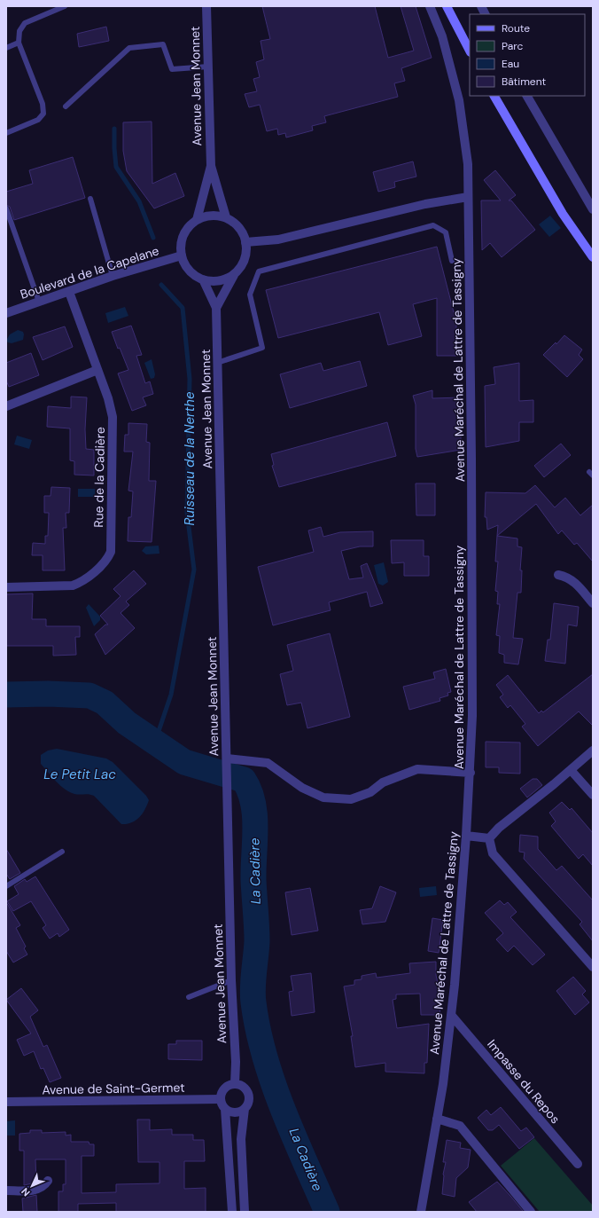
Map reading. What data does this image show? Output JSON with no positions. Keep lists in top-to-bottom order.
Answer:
{
  "streets": {
    "street": [
      "Avenue Jean Monnet",
      "Boulevard de la Capelane",
      "Avenue Maréchal de Lattre de Tassigny",
      "Rue de la Cadière",
      "Impasse du Repos",
      "Avenue de Saint-Germet"
    ]
  },
  "crossings": [
    ["Avenue Jean Monnet", "Boulevard de la Capelane"],
    ["Avenue Jean Monnet", "Avenue de Saint-Germet"],
    ["Boulevard de la Capelane", "Rue de la Cadière"],
    ["Avenue Maréchal de Lattre de Tassigny", "Impasse du Repos"]
  ],
  "water": ["Ruisseau de la Nerthe", "Le Petit Lac", "La Cadière"],
  "legend": [
    "Route",
    "Parc",
    "Eau",
    "Bâtiment"
  ],
  "north": "bottom left"
}
